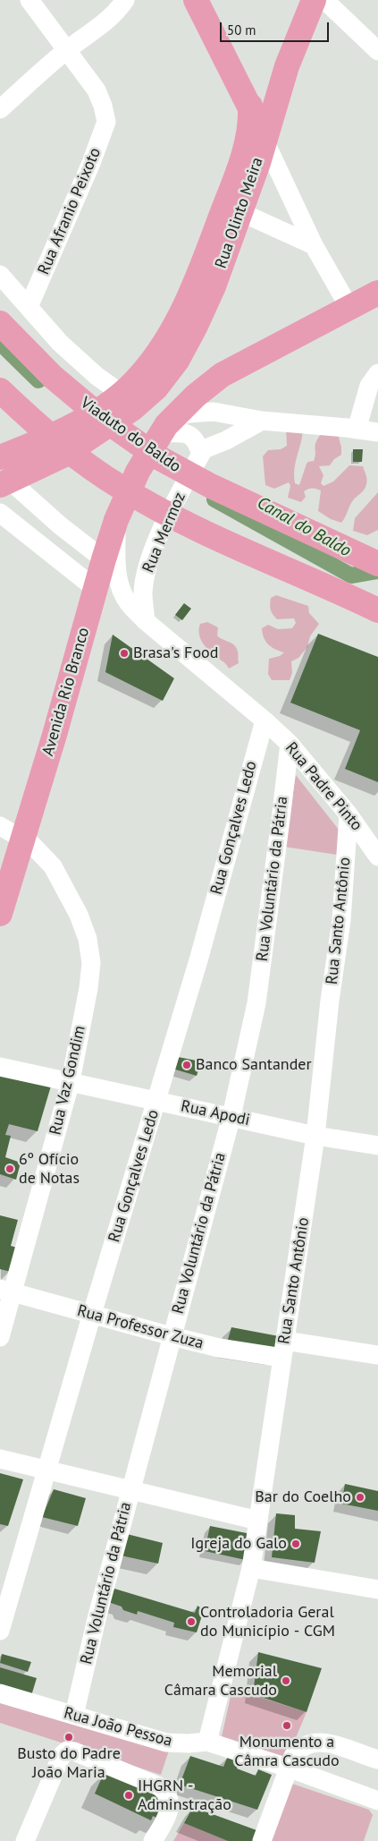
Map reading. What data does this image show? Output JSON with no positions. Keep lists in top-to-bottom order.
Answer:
{
  "streets": {
    "main road": ["Rua Olinto Meira", "Viaduto do Baldo", "Avenida Rio Branco"],
    "street": [
      "Rua Afranio Peixoto",
      "Rua Mermoz",
      "Rua Padre Pinto",
      "Rua Gonçalves Ledo",
      "Rua Voluntário da Pátria",
      "Rua Santo Antônio",
      "Rua Vaz Gondim",
      "Rua Apodi",
      "Rua Professor Zuza",
      "Rua João Pessoa"
    ]
  },
  "crossings": [
    ["Rua Mermoz", "Avenida Rio Branco"],
    ["Rua Mermoz", "Rua Padre Pinto"],
    ["Rua Mermoz", "Rua Gonçalves Ledo"],
    ["Avenida Rio Branco", "Rua Vaz Gondim"],
    ["Rua Padre Pinto", "Rua Gonçalves Ledo"],
    ["Rua Padre Pinto", "Rua Voluntário da Pátria"],
    ["Rua Padre Pinto", "Rua Santo Antônio"],
    ["Rua Gonçalves Ledo", "Rua Apodi"],
    ["Rua Gonçalves Ledo", "Rua Professor Zuza"],
    ["Rua Voluntário da Pátria", "Rua Apodi"],
    ["Rua Voluntário da Pátria", "Rua Professor Zuza"],
    ["Rua Voluntário da Pátria", "Rua João Pessoa"],
    ["Rua Santo Antônio", "Rua Apodi"],
    ["Rua Santo Antônio", "Rua Professor Zuza"],
    ["Rua Santo Antônio", "Rua João Pessoa"],
    ["Rua Vaz Gondim", "Rua Apodi"],
    ["Rua Vaz Gondim", "Rua Professor Zuza"]
  ],
  "water": ["Canal do Baldo"],
  "places": [
    "Brasa's Food",
    "Banco Santander",
    "6º Ofício de Notas",
    "Bar do Coelho",
    "Igreja do Galo",
    "Controladoria Geral do Município - CGM",
    "Memorial Câmara Cascudo",
    "Monumento a Câmra Cascudo",
    "Busto do Padre João Maria",
    "IHGRN - Adminstração"
  ],
  "scale_bar": "50 m"
}
